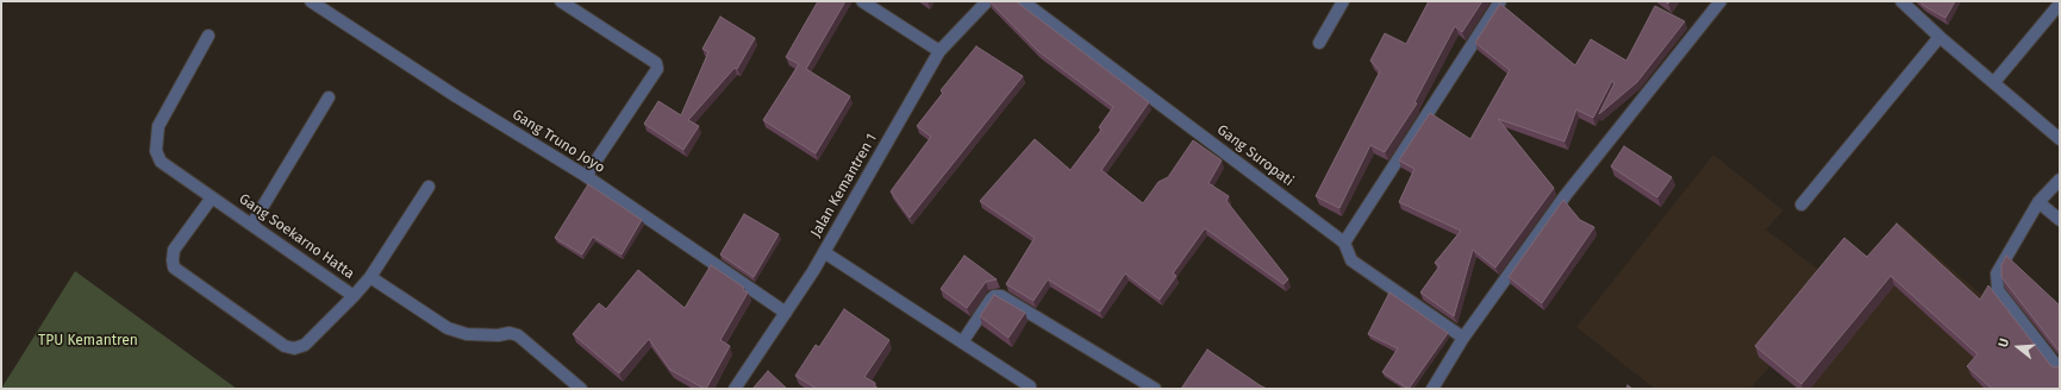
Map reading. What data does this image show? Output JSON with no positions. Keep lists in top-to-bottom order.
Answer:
{
  "streets": {
    "street": [
      "Gang Truno Joyo",
      "Gang Suropati",
      "Jalan Kemantren 1",
      "Gang Soekarno Hatta"
    ]
  },
  "crossings": [
    ["Gang Truno Joyo", "Jalan Kemantren 1"]
  ],
  "parks": ["TPU Kemantren"],
  "north": "left"
}
